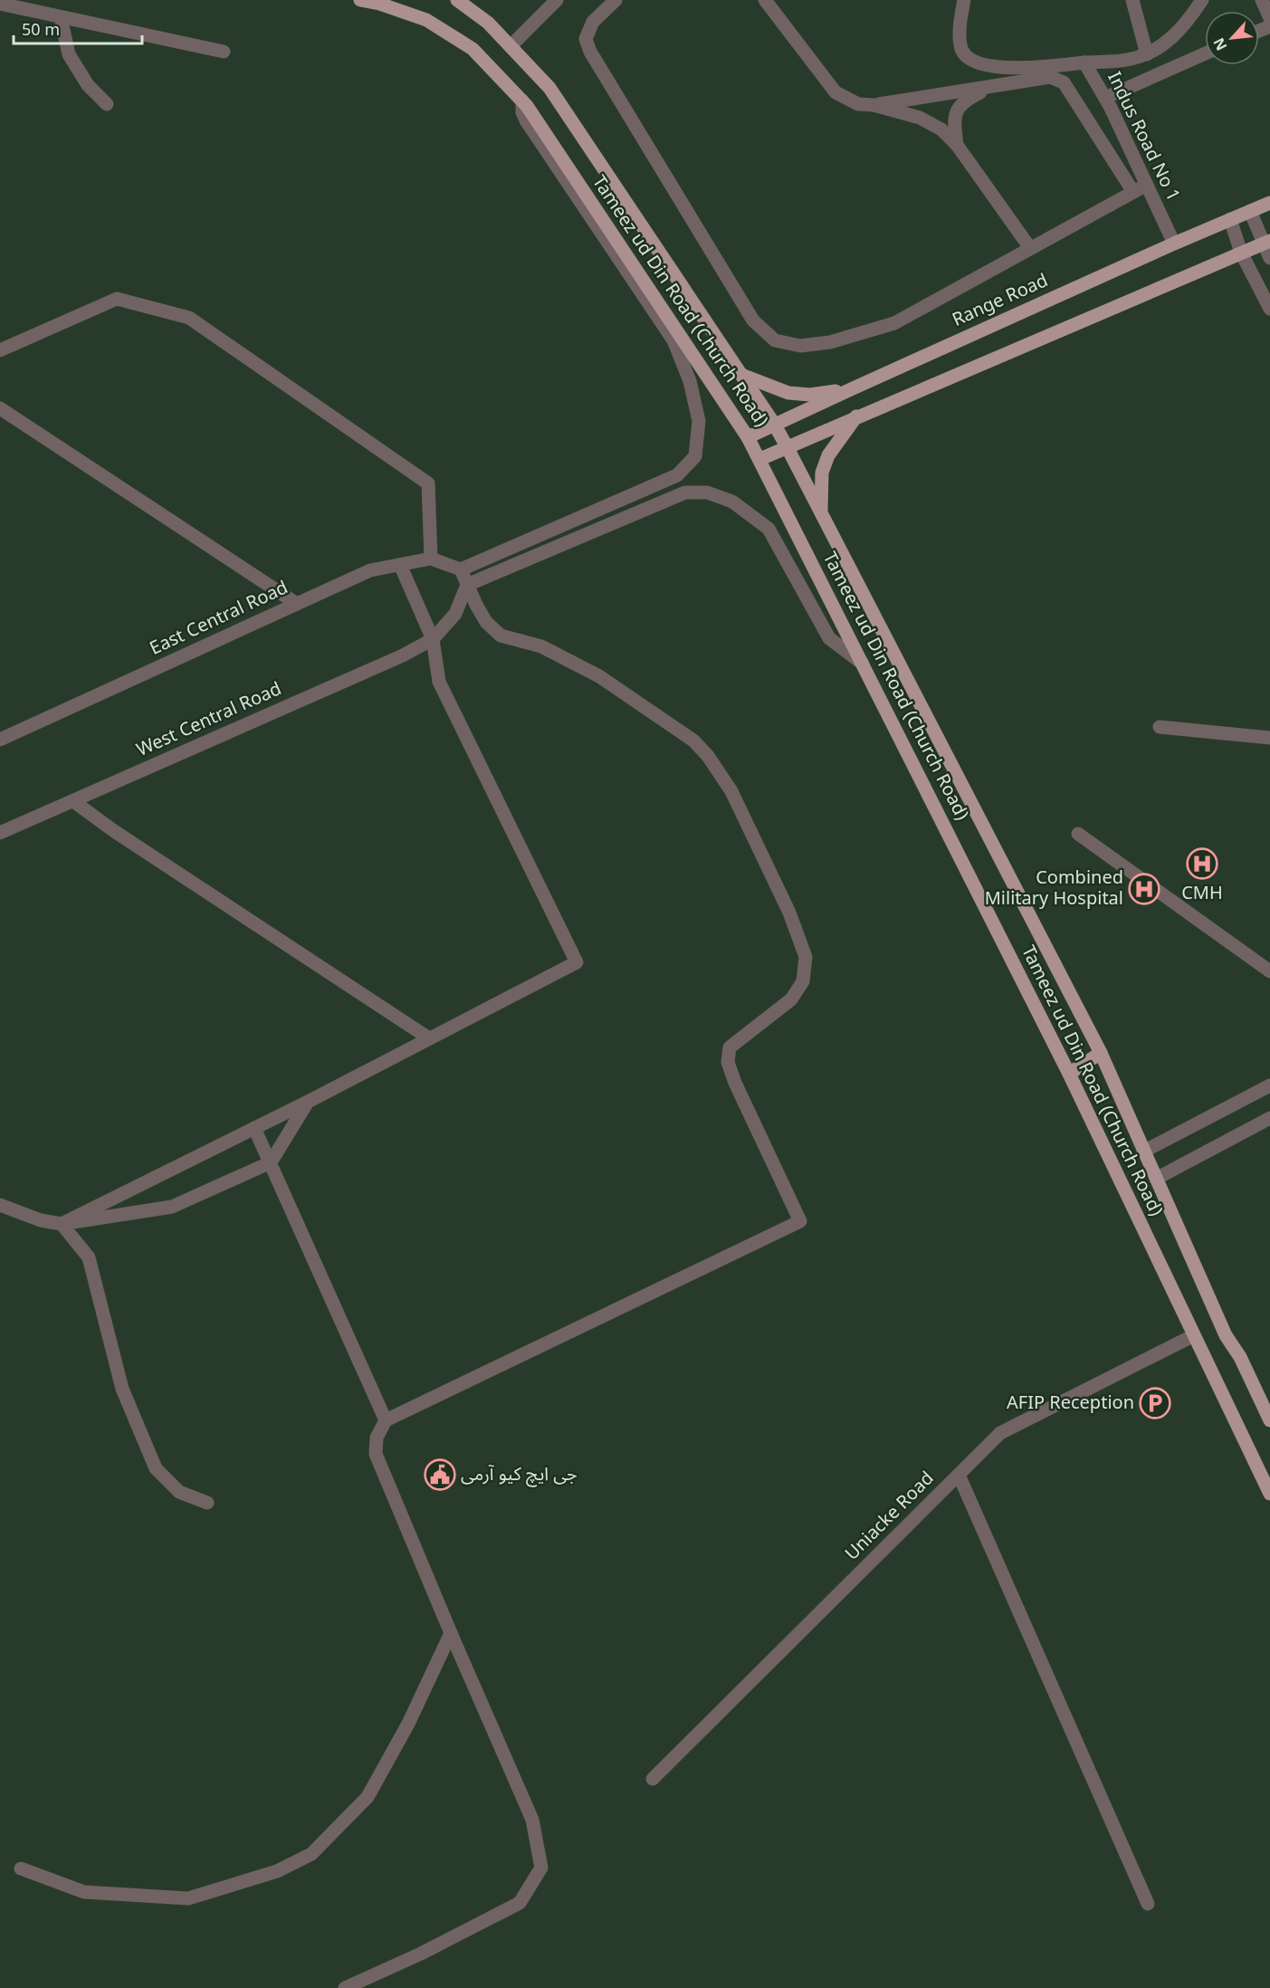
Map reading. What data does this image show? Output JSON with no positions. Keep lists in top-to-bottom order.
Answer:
{
  "streets": {
    "main road": ["Range Road", "Tameez ud Din Road (Church Road)"],
    "street": [
      "Indus Road No 1",
      "East Central Road",
      "West Central Road",
      "Uniacke Road"
    ]
  },
  "crossings": [
    ["Indus Road No 1", "Range Road"],
    ["Range Road", "Tameez ud Din Road (Church Road)"],
    ["Tameez ud Din Road (Church Road)", "Uniacke Road"]
  ],
  "places": {
    "hospital": ["CMH", "Combined Military Hospital"],
    "parking": ["AFIP Reception"],
    "public building": ["جی ایچ کیو آرمی"]
  },
  "scale_bar": "50 m",
  "north": "bottom left"
}
